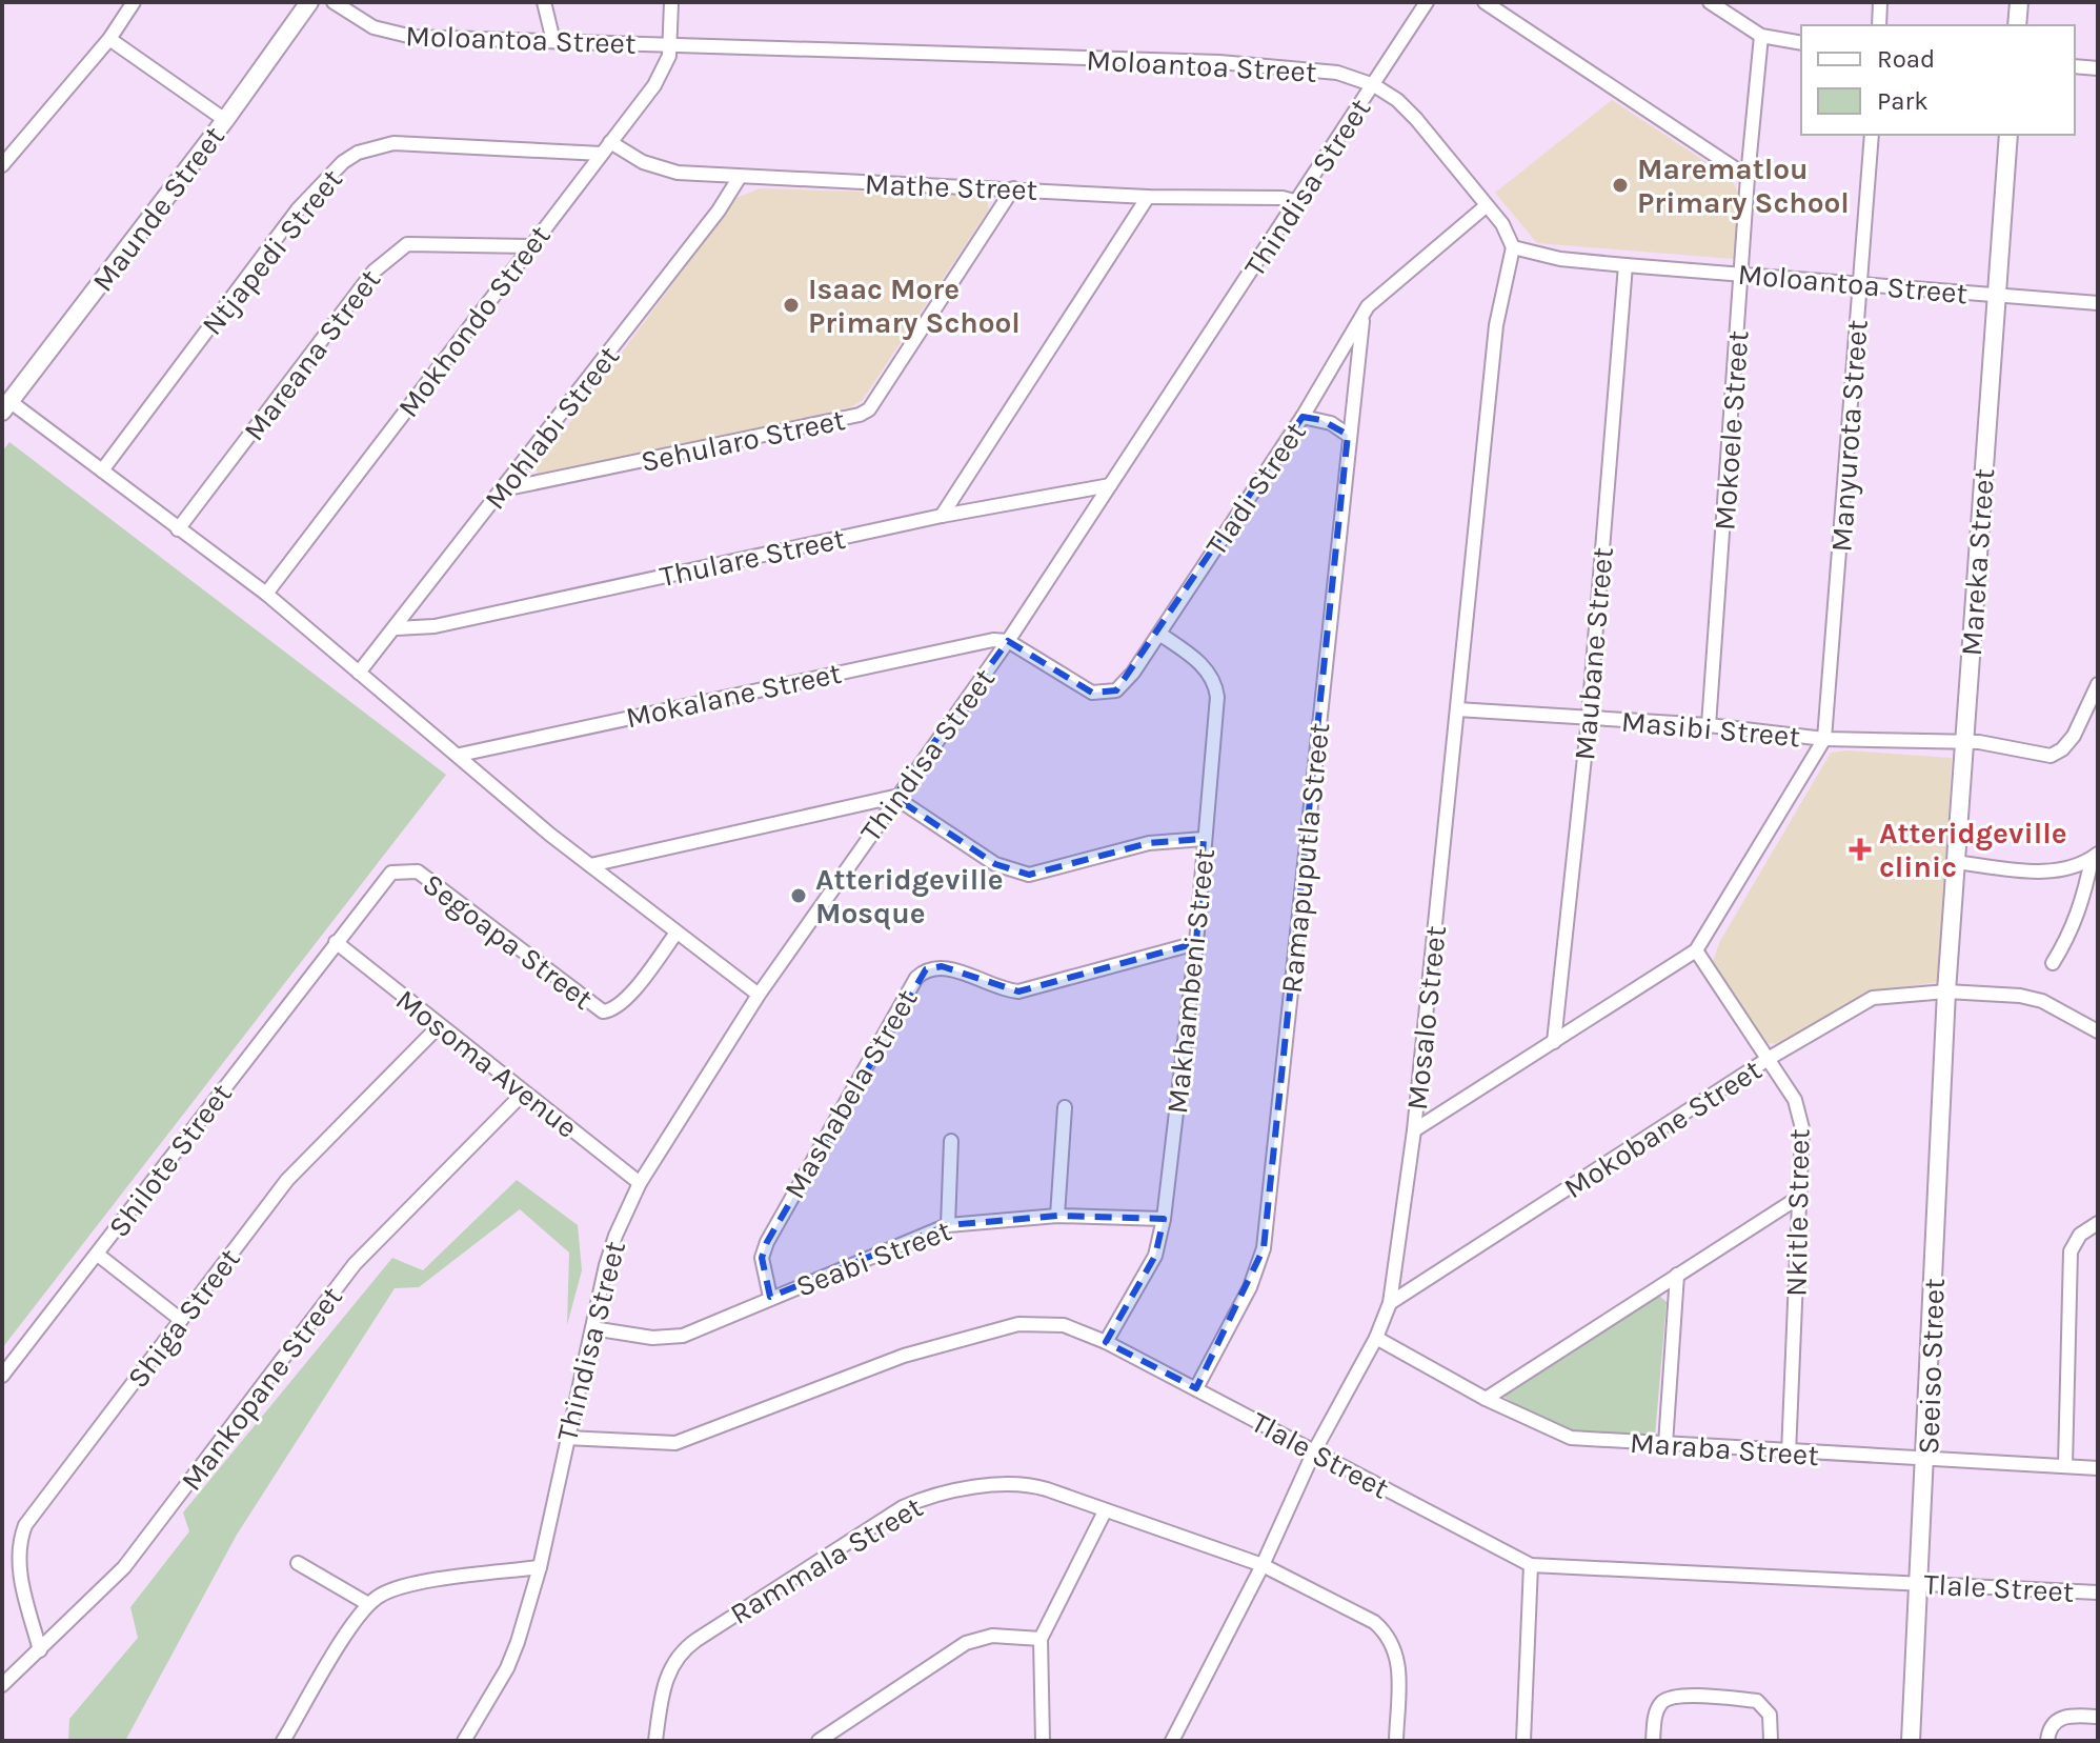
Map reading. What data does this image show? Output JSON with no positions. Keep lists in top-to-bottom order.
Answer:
{
  "streets": {
    "street": [
      "Moloantoa Street",
      "Mathe Street",
      "Thindisa Street",
      "Maunde Street",
      "Ntjapedi Street",
      "Mokhondo Street",
      "Mareana Street",
      "Mohlabi Street",
      "Mokoele Street",
      "Manyurota Street",
      "Sehularo Street",
      "Tladi Street",
      "Thulare Street",
      "Mareka Street",
      "Maubane Street",
      "Mokalane Street",
      "Masibi Street",
      "Ramapuputla Street",
      "Segoapa Street",
      "Makhambeni Street",
      "Mosalo Street",
      "Mosoma Avenue",
      "Mashabela Street",
      "Mokobane Street",
      "Shilote Street",
      "Nkitle Street",
      "Seabi Street",
      "Shiga Street",
      "Seeiso Street",
      "Mankopane Street",
      "Maraba Street",
      "Tlale Street",
      "Rammala Street"
    ]
  },
  "crossings": [
    ["Moloantoa Street", "Thindisa Street"],
    ["Moloantoa Street", "Mokhondo Street"],
    ["Moloantoa Street", "Mokoele Street"],
    ["Moloantoa Street", "Manyurota Street"],
    ["Moloantoa Street", "Tladi Street"],
    ["Moloantoa Street", "Mareka Street"],
    ["Moloantoa Street", "Maubane Street"],
    ["Moloantoa Street", "Mosalo Street"],
    ["Mathe Street", "Thindisa Street"],
    ["Mathe Street", "Ntjapedi Street"],
    ["Mathe Street", "Mokhondo Street"],
    ["Mathe Street", "Mohlabi Street"],
    ["Mathe Street", "Sehularo Street"],
    ["Thindisa Street", "Tladi Street"],
    ["Thindisa Street", "Thulare Street"],
    ["Thindisa Street", "Mokalane Street"],
    ["Thindisa Street", "Mosoma Avenue"],
    ["Thindisa Street", "Seabi Street"],
    ["Thindisa Street", "Tlale Street"],
    ["Ntjapedi Street", "Mokhondo Street"],
    ["Mokhondo Street", "Mareana Street"],
    ["Mohlabi Street", "Sehularo Street"],
    ["Mohlabi Street", "Thulare Street"],
    ["Mokoele Street", "Masibi Street"],
    ["Manyurota Street", "Masibi Street"],
    ["Tladi Street", "Mokalane Street"],
    ["Tladi Street", "Ramapuputla Street"],
    ["Tladi Street", "Makhambeni Street"],
    ["Mareka Street", "Masibi Street"],
    ["Mareka Street", "Mokobane Street"],
    ["Mareka Street", "Seeiso Street"],
    ["Maubane Street", "Masibi Street"],
    ["Masibi Street", "Mosalo Street"],
    ["Ramapuputla Street", "Tlale Street"],
    ["Segoapa Street", "Mosoma Avenue"],
    ["Segoapa Street", "Shilote Street"],
    ["Makhambeni Street", "Mashabela Street"],
    ["Makhambeni Street", "Seabi Street"],
    ["Makhambeni Street", "Tlale Street"],
    ["Mosalo Street", "Mokobane Street"],
    ["Mosalo Street", "Maraba Street"],
    ["Mosalo Street", "Tlale Street"],
    ["Mosalo Street", "Rammala Street"],
    ["Mosoma Avenue", "Shilote Street"],
    ["Mosoma Avenue", "Shiga Street"],
    ["Mosoma Avenue", "Mankopane Street"],
    ["Mashabela Street", "Seabi Street"],
    ["Mokobane Street", "Nkitle Street"],
    ["Mokobane Street", "Seeiso Street"],
    ["Nkitle Street", "Maraba Street"],
    ["Shiga Street", "Mankopane Street"],
    ["Seeiso Street", "Maraba Street"],
    ["Seeiso Street", "Tlale Street"]
  ],
  "places": {
    "other": ["Marematlou Primary School", "Isaac More Primary School", "Atteridgeville Mosque"],
    "health": ["Atteridgeville clinic"]
  },
  "legend": ["Road", "Park"]
}
